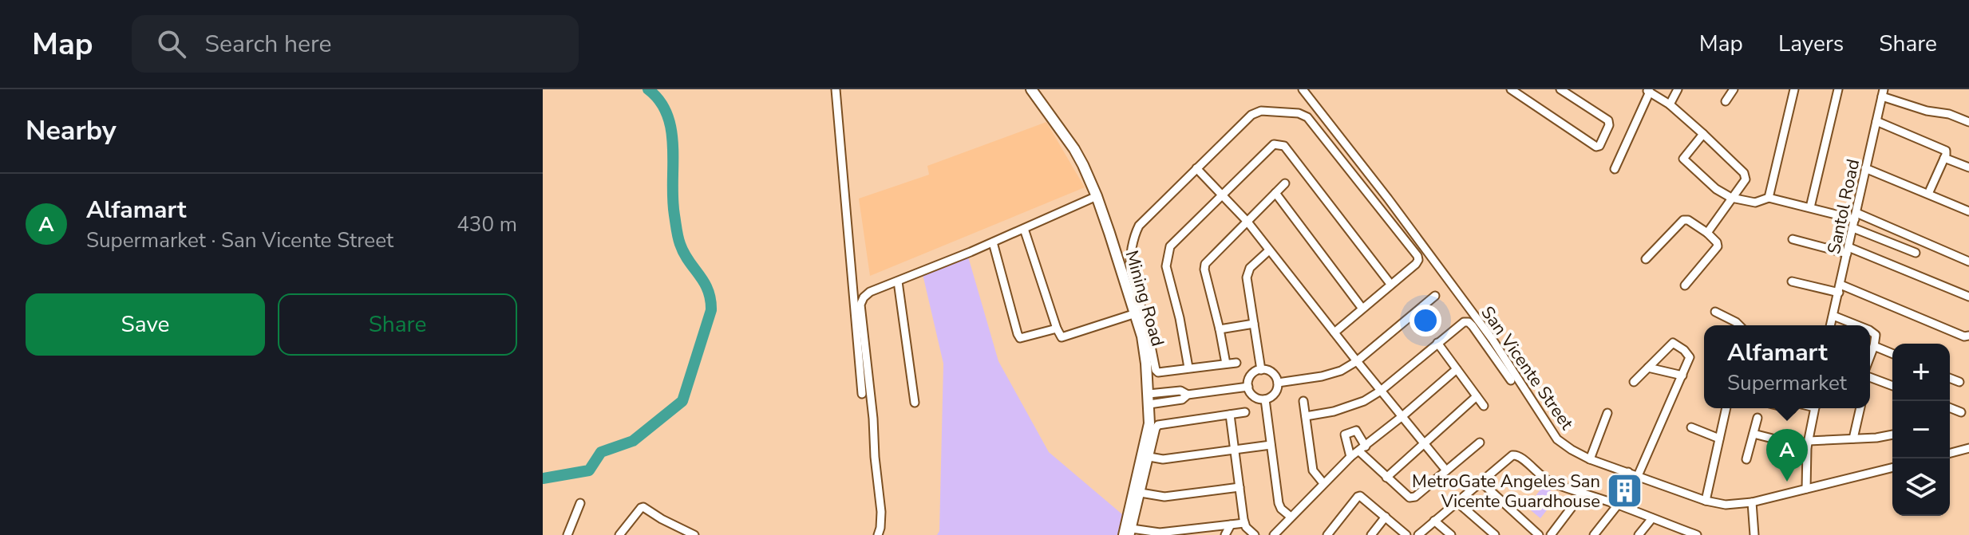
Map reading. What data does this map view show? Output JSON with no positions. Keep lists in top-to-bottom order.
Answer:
{
  "streets": {
    "street": ["Santol Road", "Mining Road", "San Vicente Street"]
  },
  "places": {
    "building": ["MetroGate Angeles San Vicente Guardhouse"]
  },
  "page": {
    "header": "Map",
    "search": "Search here",
    "nav": ["Map", "Layers", "Share"],
    "heading": "Nearby",
    "list": [
      {
        "mark": "A",
        "name": "Alfamart",
        "note": "Supermarket · San Vicente Street",
        "value": "430 m"
      }
    ],
    "buttons": ["Save", "Share"],
    "popup": ["Alfamart", "Supermarket"],
    "map_buttons": ["+", "−"],
    "pins": "A"
  }
}
